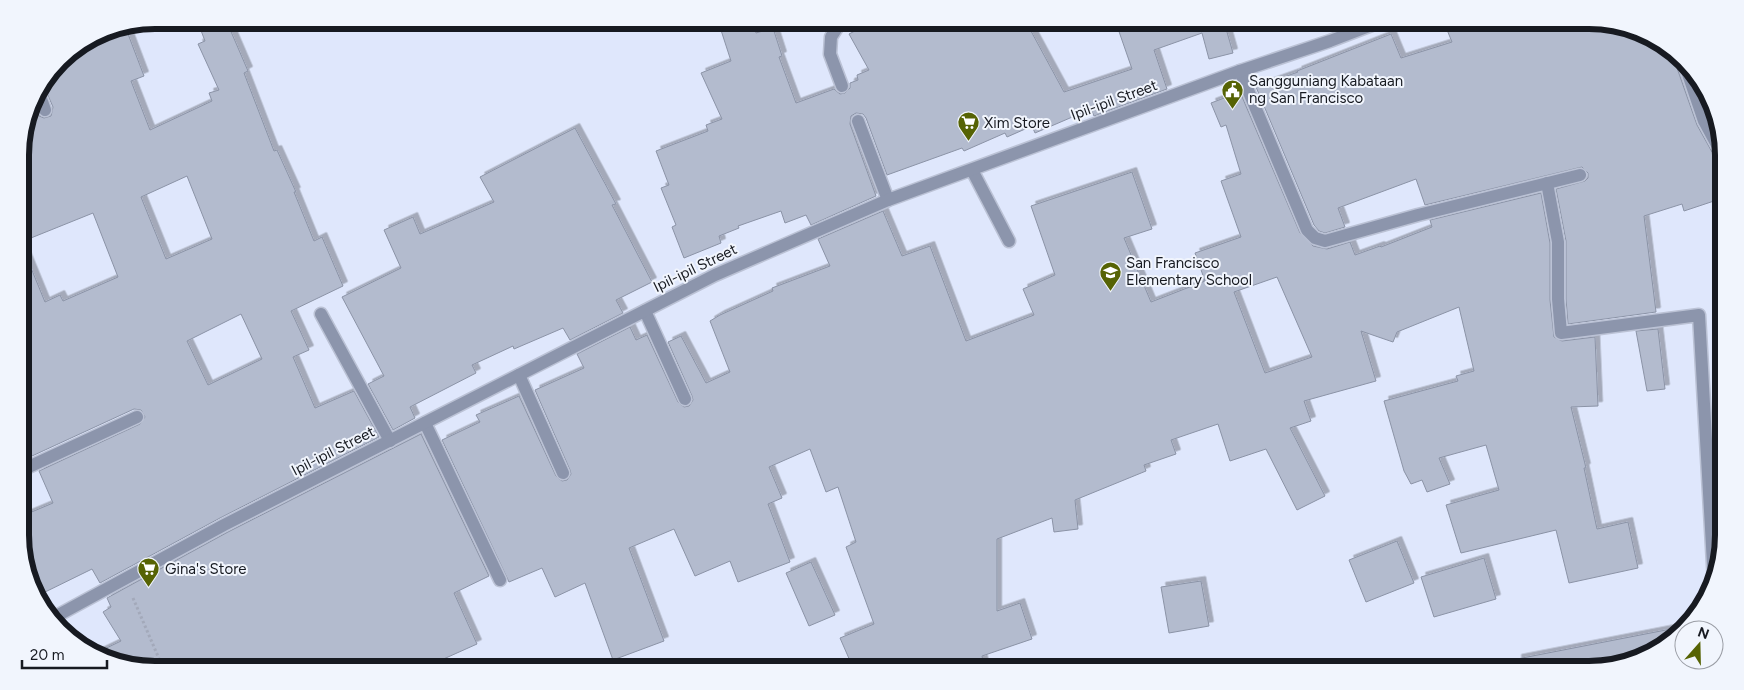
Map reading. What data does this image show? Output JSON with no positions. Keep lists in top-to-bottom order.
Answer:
{
  "streets": {
    "street": ["Ipil-ipil Street"]
  },
  "places": {
    "public building": ["Sangguniang Kabataan ng San Francisco"],
    "supermarket": ["Xim Store", "Gina's Store"],
    "school or university": ["San Francisco Elementary School"]
  },
  "scale_bar": "20 m",
  "north": "top"
}
